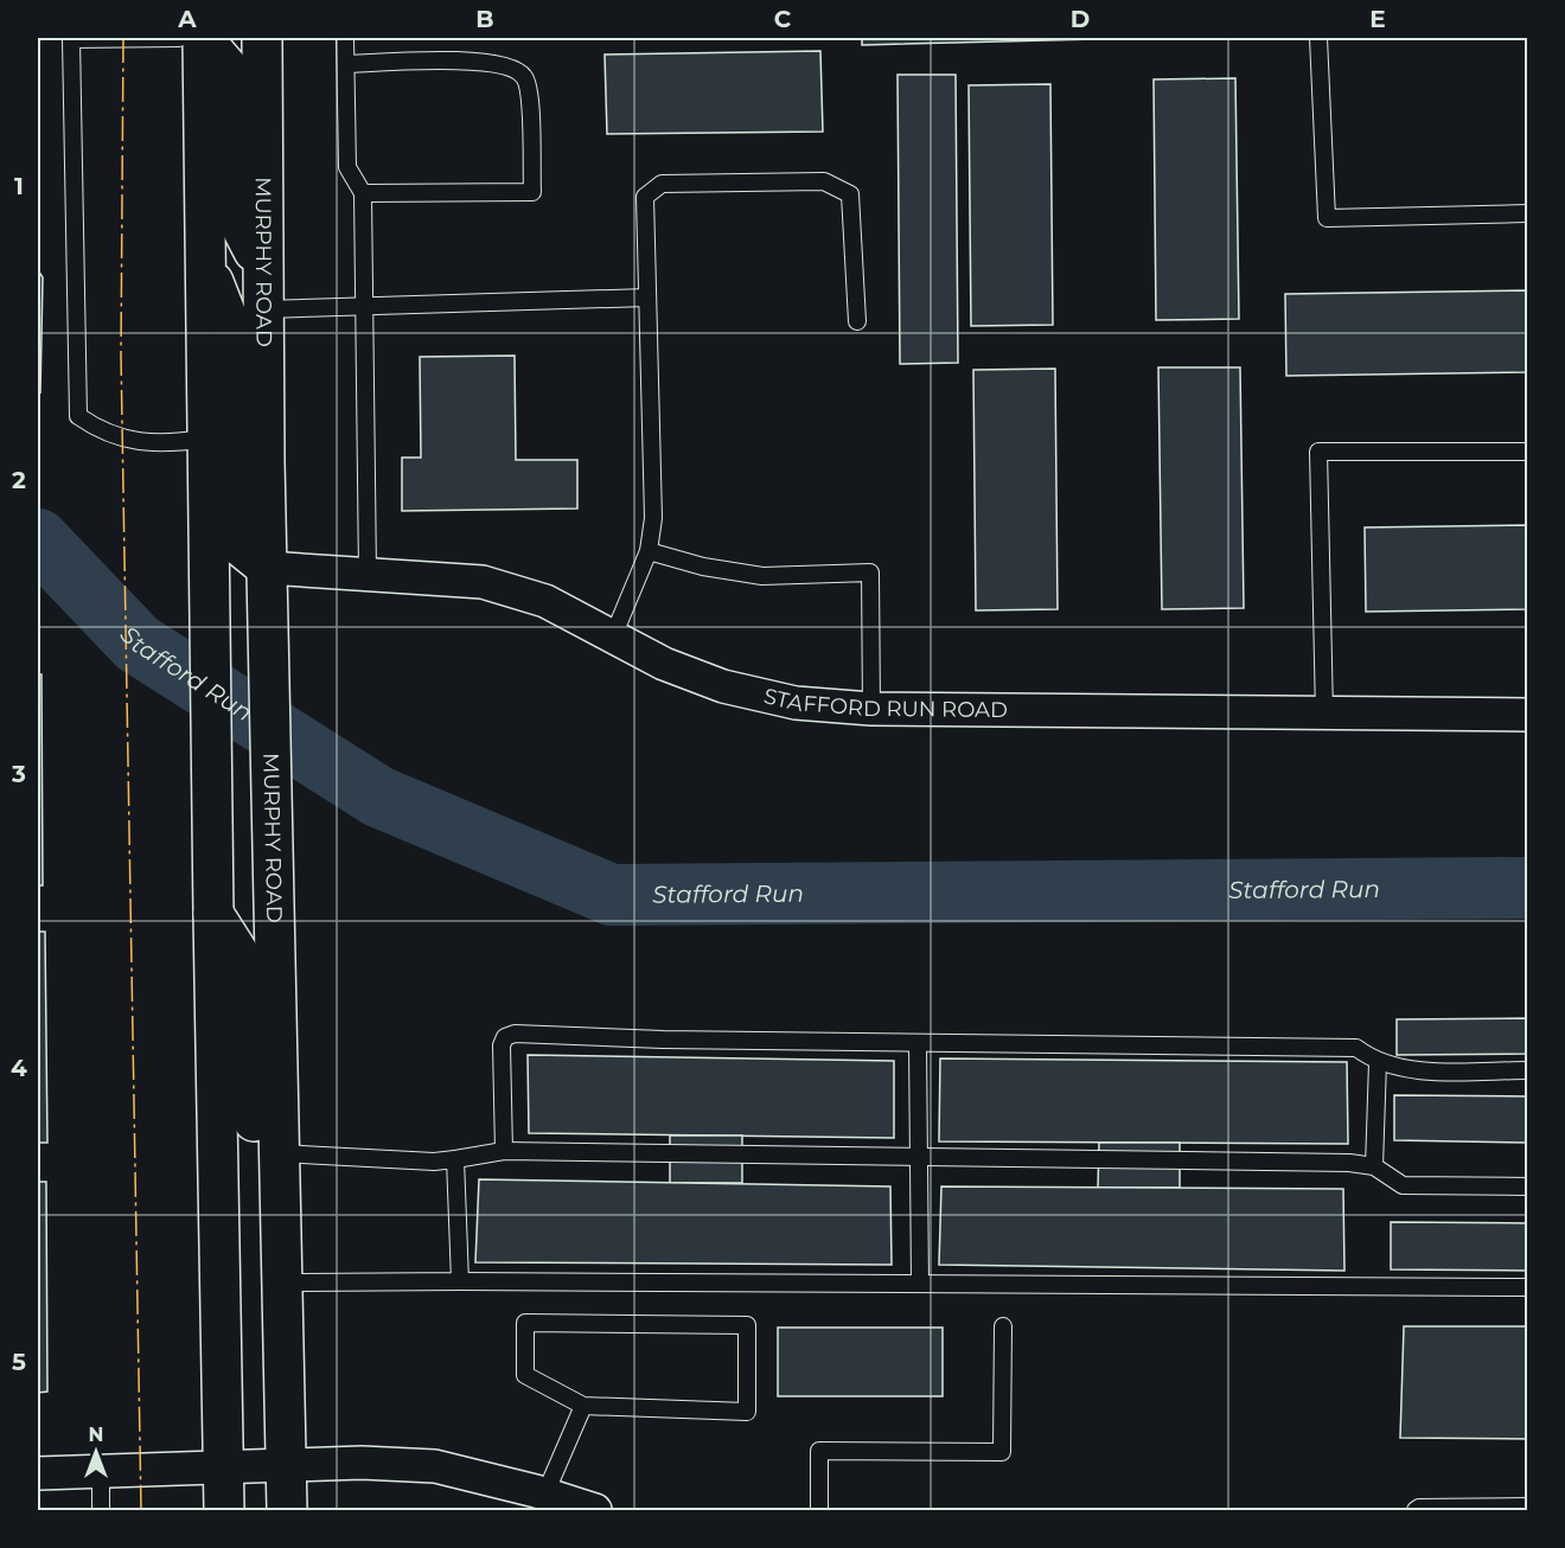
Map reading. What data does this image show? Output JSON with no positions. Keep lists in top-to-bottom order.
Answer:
{
  "streets": {
    "main road": ["MURPHY ROAD"],
    "street": ["STAFFORD RUN ROAD"]
  },
  "crossings": [
    ["MURPHY ROAD", "STAFFORD RUN ROAD"]
  ],
  "water": ["Stafford Run"],
  "north": "top",
  "grid": {
    "columns": [
      "A",
      "B",
      "C",
      "D",
      "E"
    ],
    "rows": [
      "1",
      "2",
      "3",
      "4",
      "5"
    ]
  }
}
